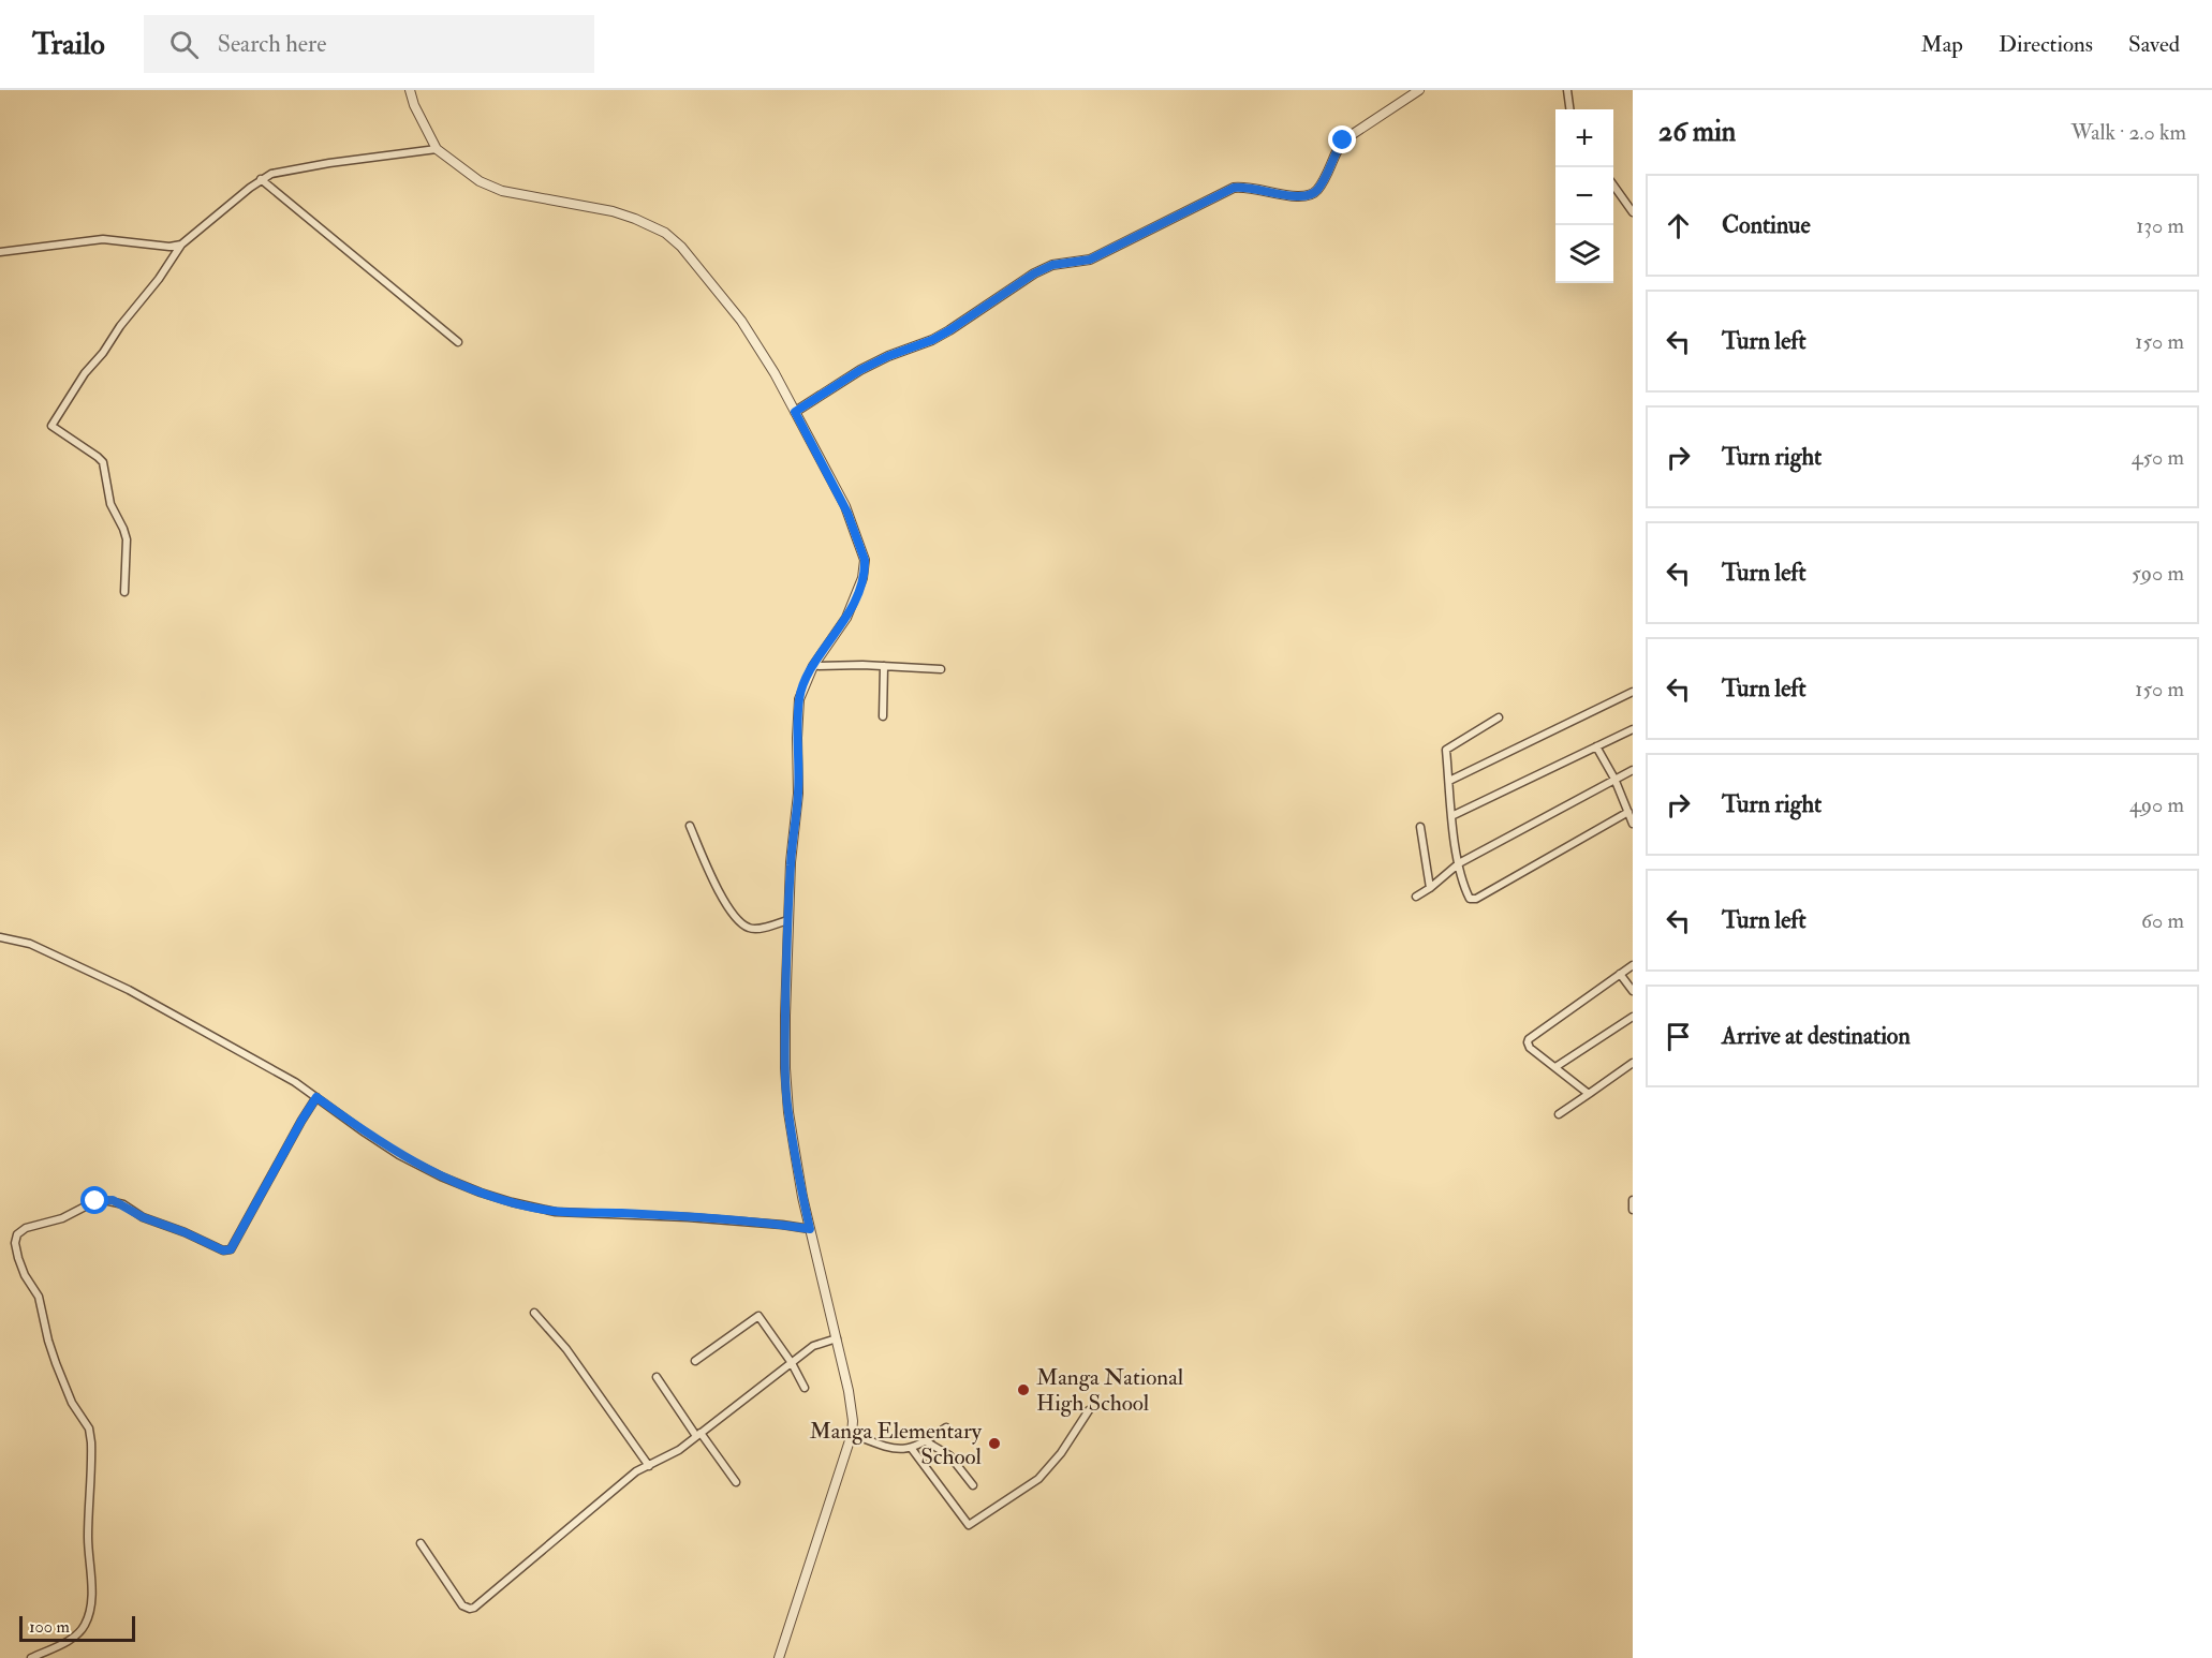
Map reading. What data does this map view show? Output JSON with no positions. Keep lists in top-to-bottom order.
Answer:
{
  "places": ["Manga National High School", "Manga Elementary School"],
  "scale_bar": "100 m",
  "page": {
    "header": "Trailo",
    "search": "Search here",
    "nav": ["Map", "Directions", "Saved"],
    "heading": ["26 min", "Walk · 2.0 km"],
    "map_buttons": ["+", "−"],
    "list": [
      ["Continue", "130 m"],
      ["Turn left", "150 m"],
      ["Turn right", "450 m"],
      ["Turn left", "590 m"],
      ["Turn left", "150 m"],
      ["Turn right", "490 m"],
      ["Turn left", "60 m"],
      "Arrive at destination"
    ],
    "scale": "100 m"
  }
}
